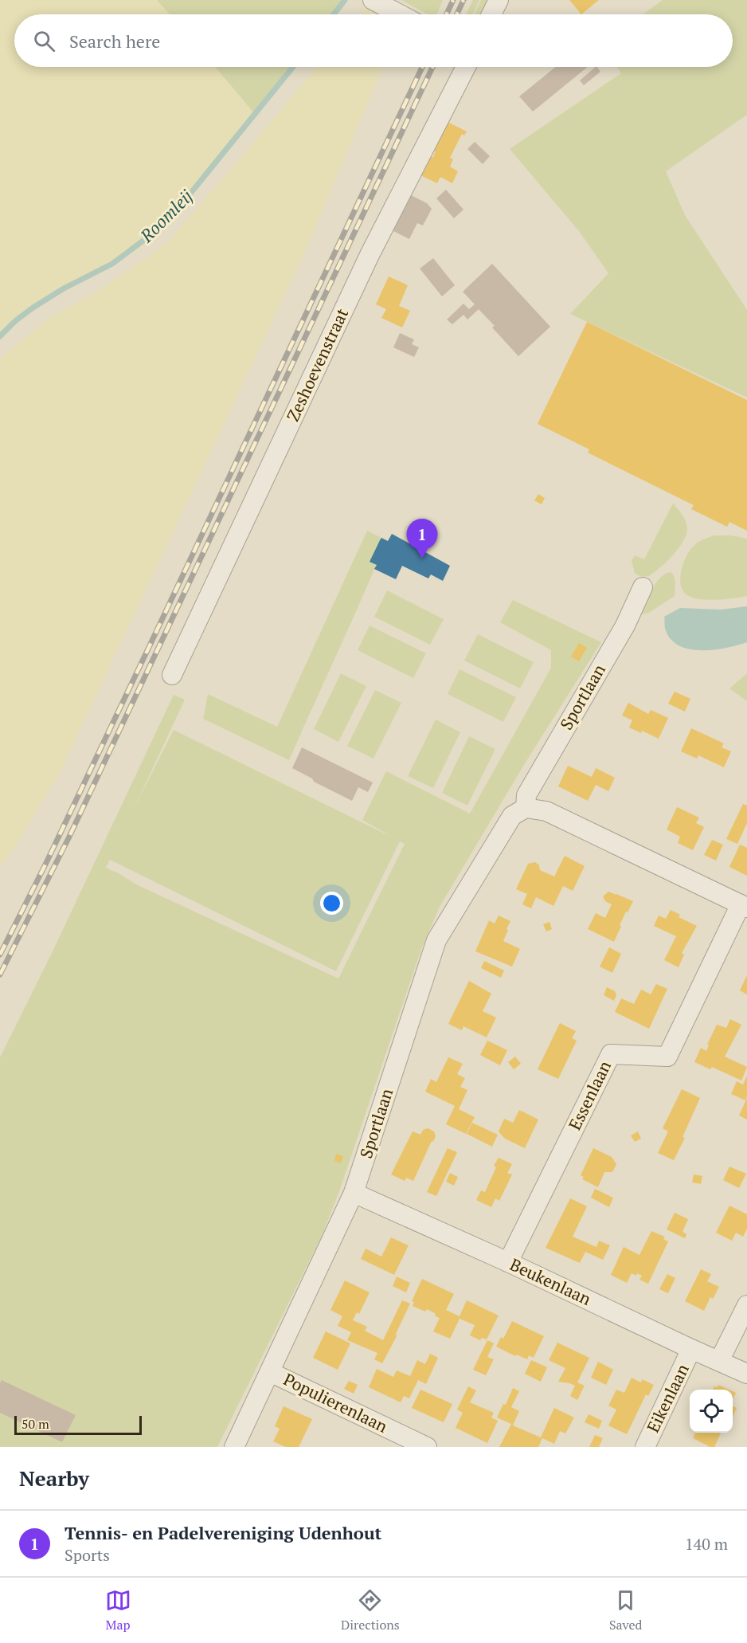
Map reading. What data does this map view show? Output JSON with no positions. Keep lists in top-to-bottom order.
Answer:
{
  "streets": {
    "street": [
      "Zeshoevenstraat",
      "Sportlaan",
      "Essenlaan",
      "Beukenlaan",
      "Eikenlaan",
      "Populierenlaan"
    ]
  },
  "crossings": [
    ["Sportlaan", "Beukenlaan"],
    ["Sportlaan", "Populierenlaan"],
    ["Essenlaan", "Beukenlaan"],
    ["Beukenlaan", "Eikenlaan"]
  ],
  "water": ["Roomleij"],
  "scale_bar": "50 m",
  "page": {
    "search": "Search here",
    "pins": "1",
    "scale": "50 m",
    "heading": "Nearby",
    "list": [
      {
        "mark": "1",
        "name": "Tennis- en Padelvereniging Udenhout",
        "note": "Sports",
        "value": "140 m"
      }
    ],
    "nav": ["Map", "Directions", "Saved"]
  }
}
